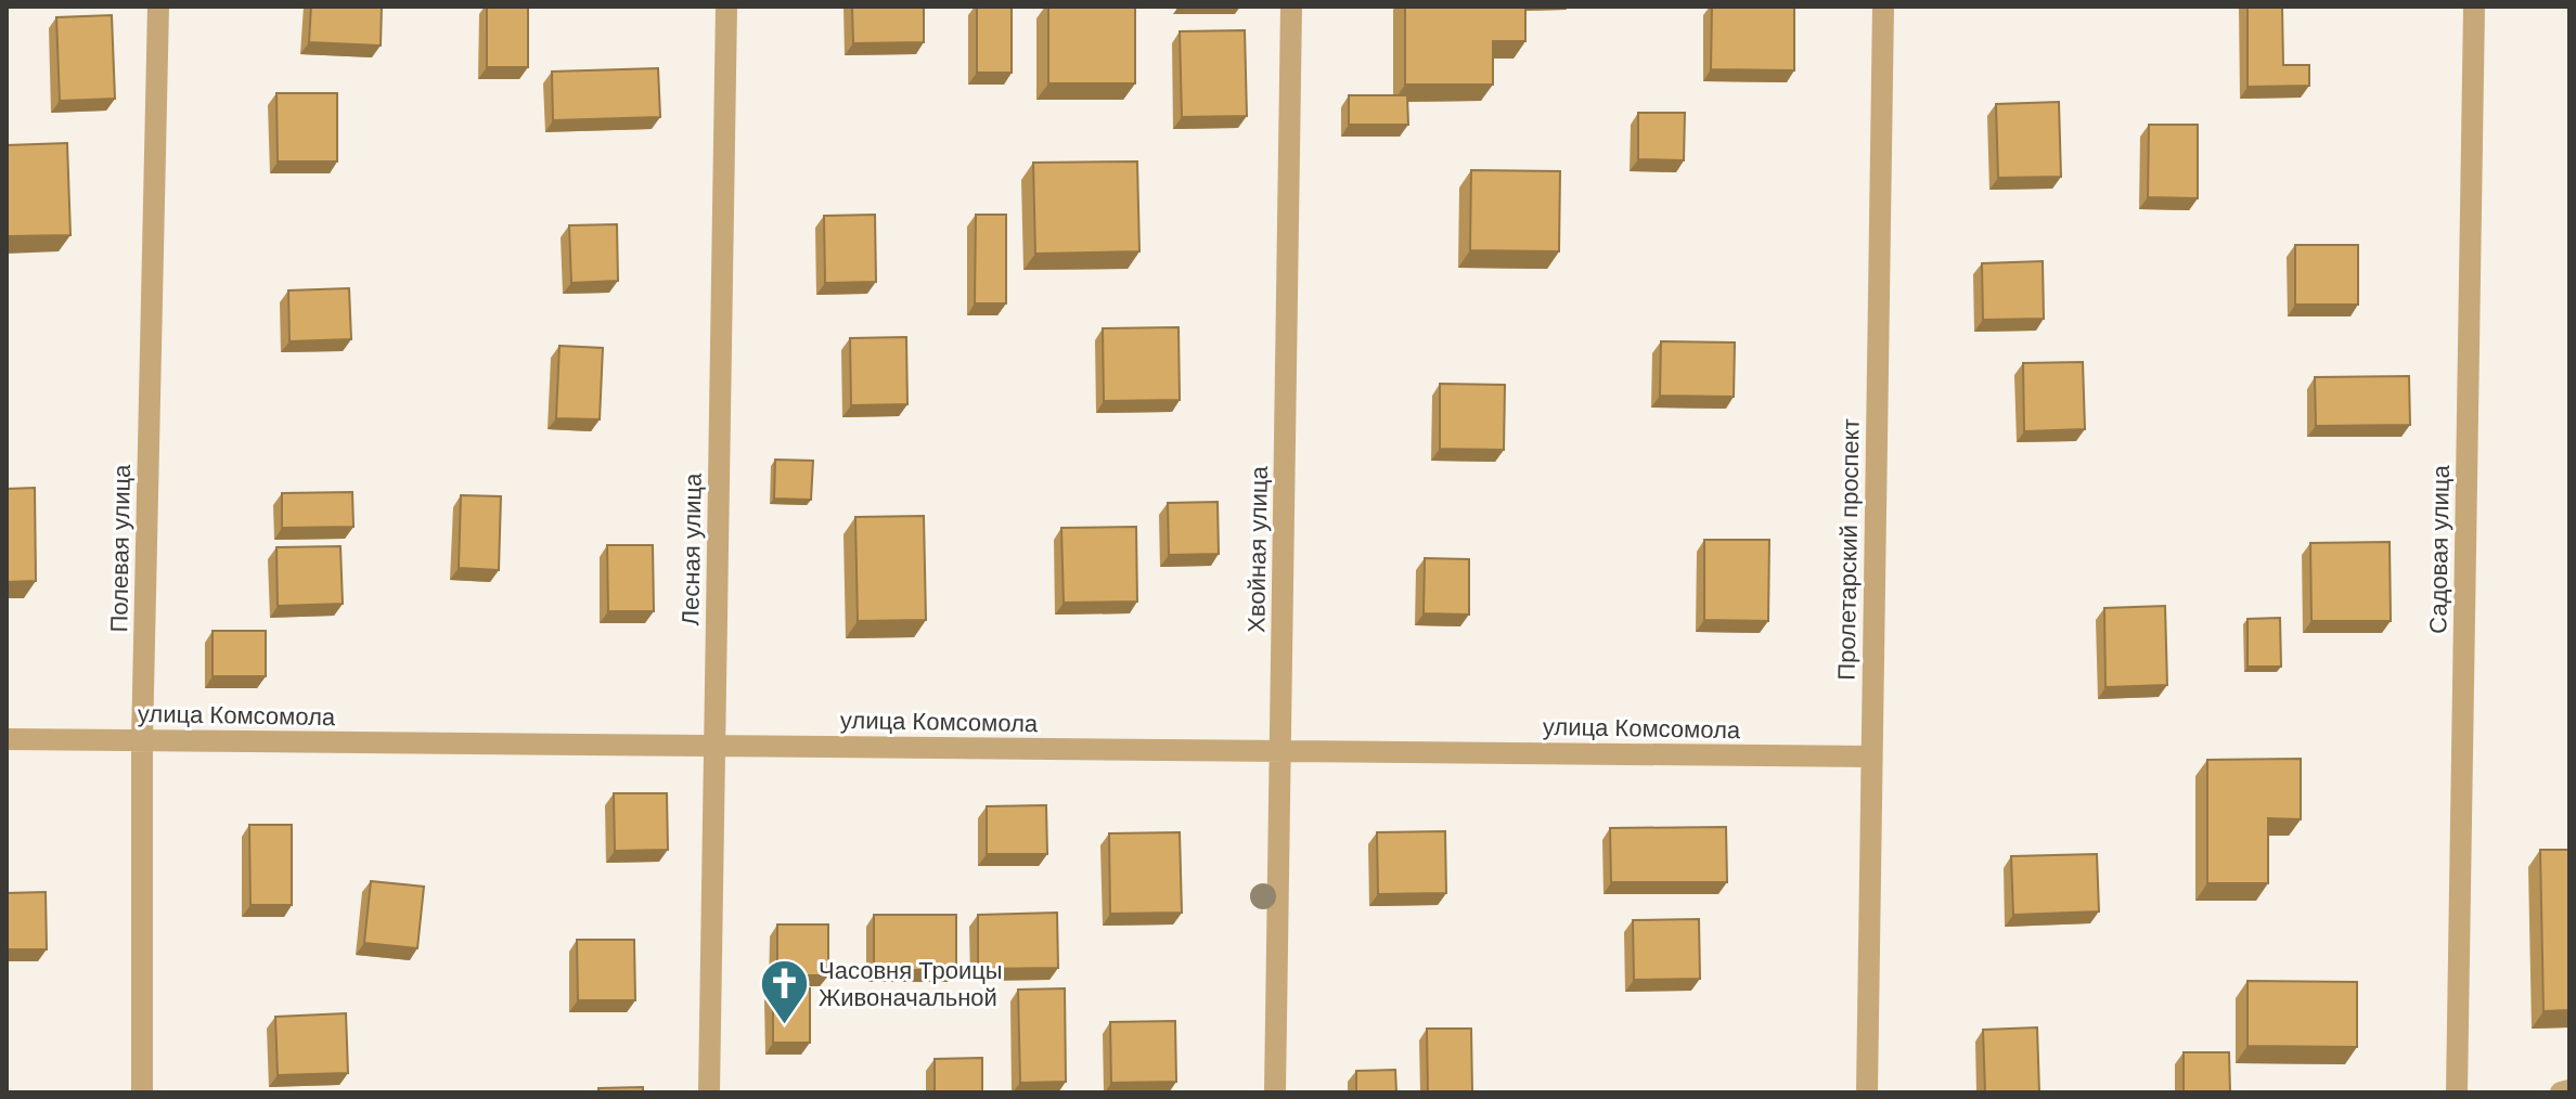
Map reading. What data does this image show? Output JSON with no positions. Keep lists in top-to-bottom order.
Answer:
{
  "streets": {
    "street": [
      "Полевая улица",
      "Лесная улица",
      "Хвойная улица",
      "Пролетарский проспект",
      "Садовая улица",
      "улица Комсомола"
    ]
  },
  "crossings": [
    ["Полевая улица", "улица Комсомола"],
    ["Лесная улица", "улица Комсомола"],
    ["Хвойная улица", "улица Комсомола"],
    ["Пролетарский проспект", "улица Комсомола"]
  ],
  "places": {
    "church": ["Часовня Троицы Живоначальной"]
  }
}
